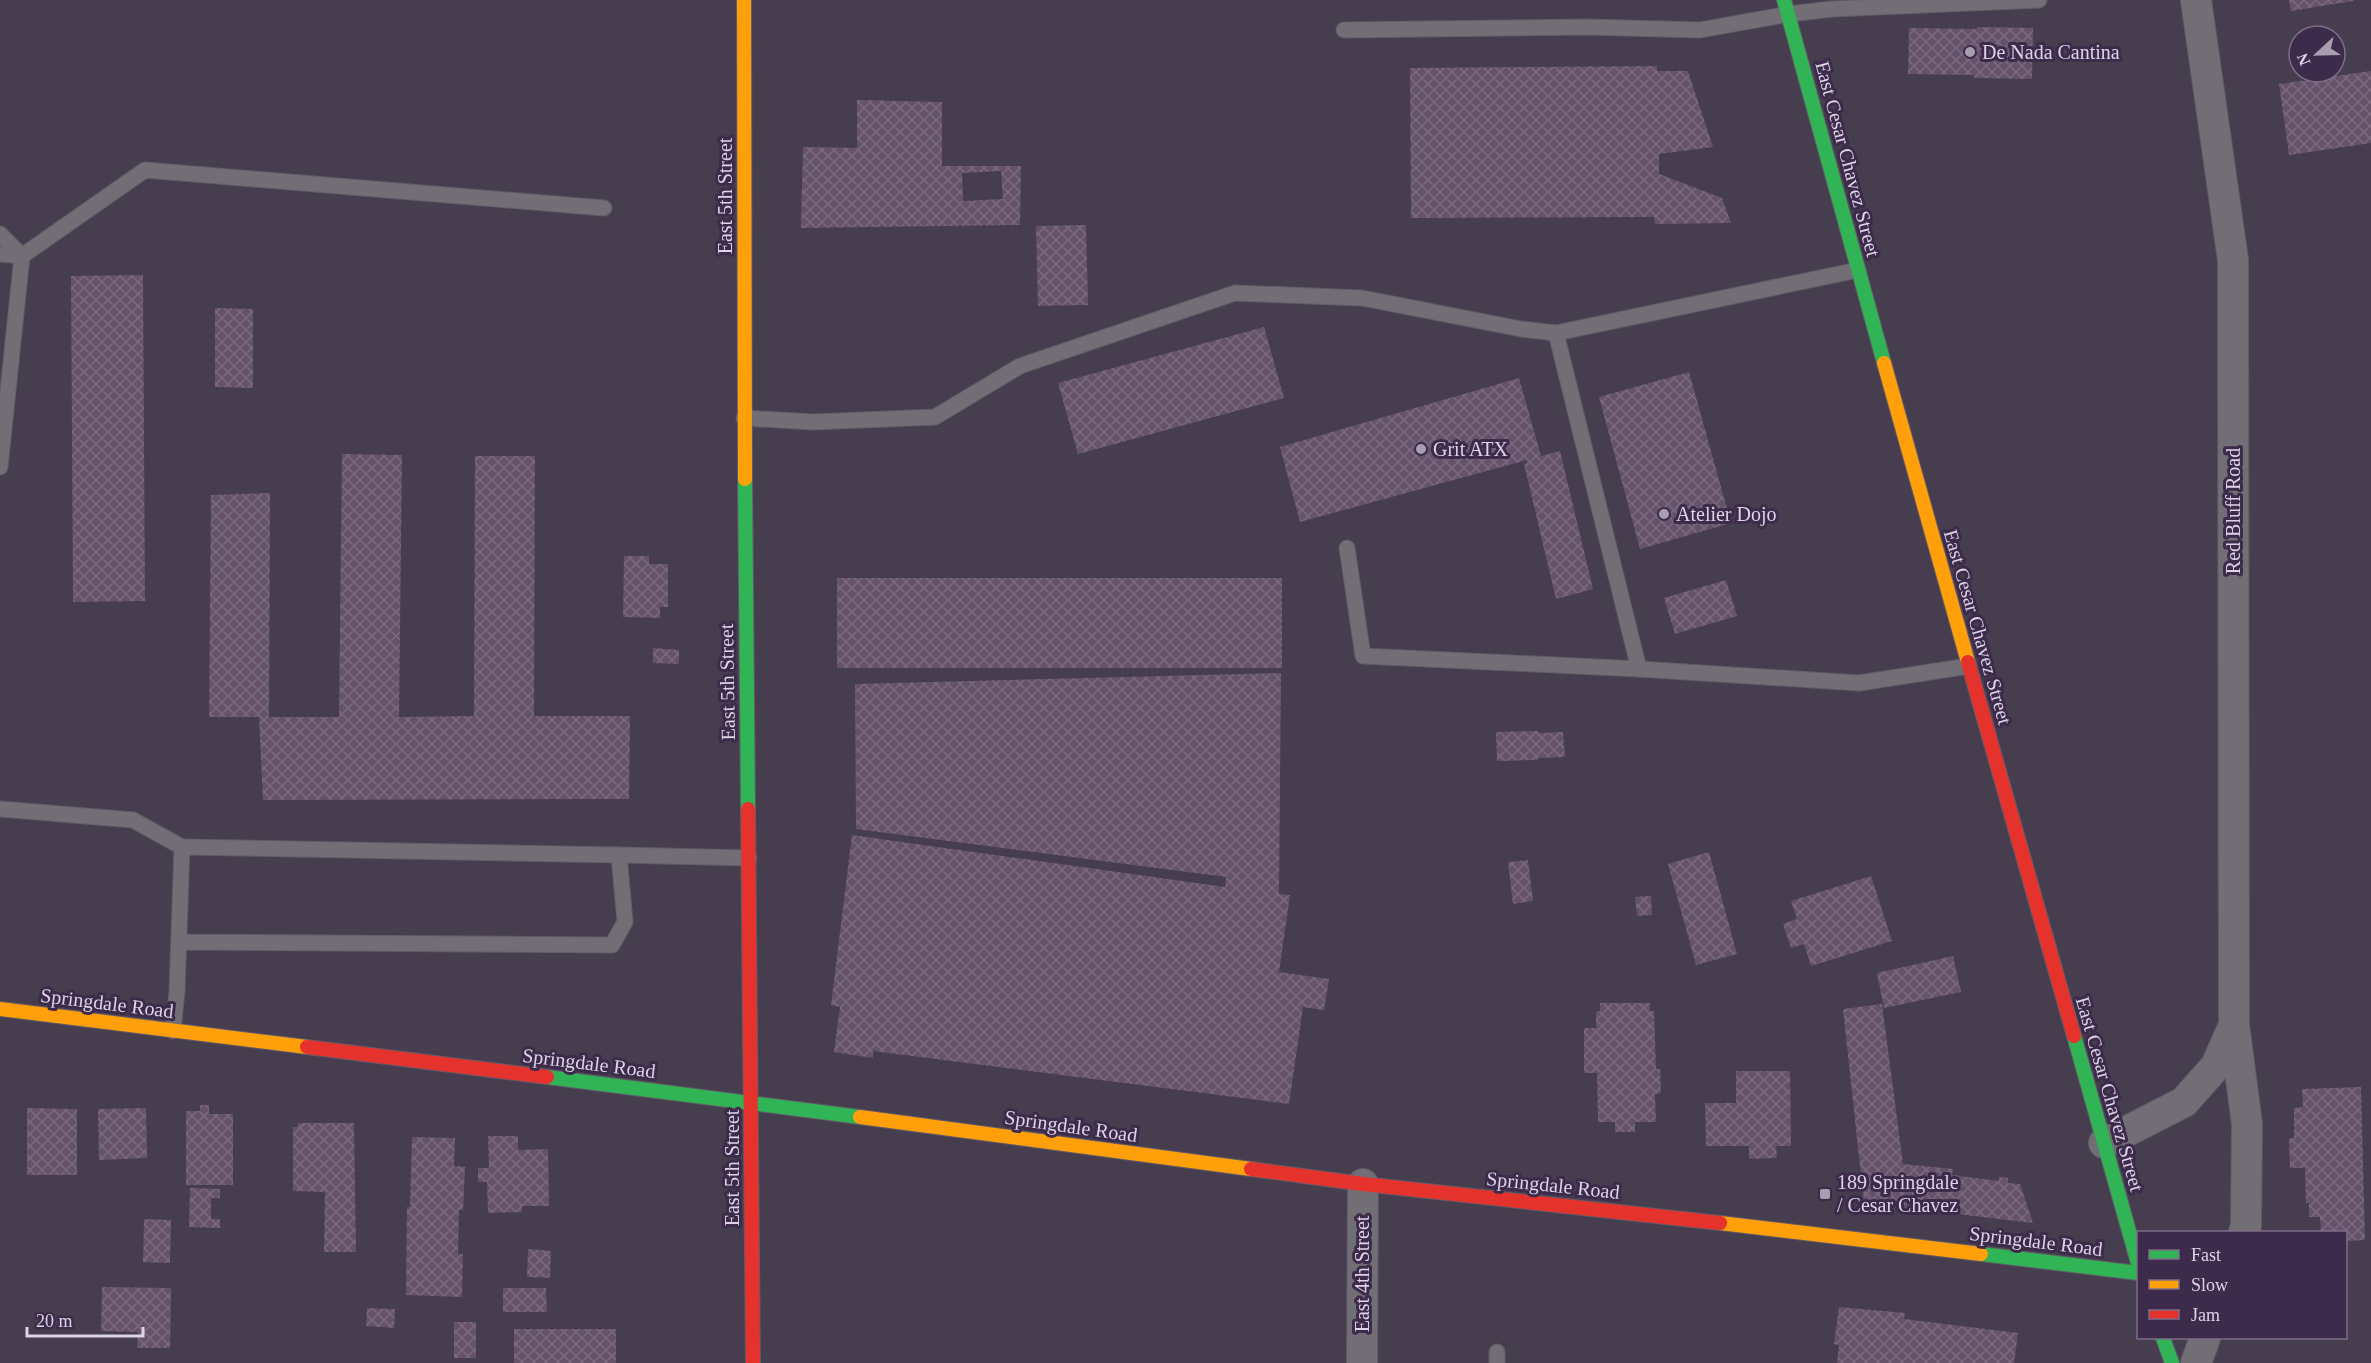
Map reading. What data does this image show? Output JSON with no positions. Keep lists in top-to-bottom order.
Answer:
{
  "streets": {
    "main road": ["East Cesar Chavez Street", "East 5th Street", "Springdale Road"],
    "street": ["Red Bluff Road", "East 4th Street"]
  },
  "crossings": [
    ["East Cesar Chavez Street", "Red Bluff Road"],
    ["East 5th Street", "Springdale Road"],
    ["Springdale Road", "East 4th Street"]
  ],
  "places": {
    "other": ["De Nada Cantina", "Grit ATX", "Atelier Dojo"],
    "transit": ["189 Springdale / Cesar Chavez"]
  },
  "legend": ["Fast", "Slow", "Jam"],
  "scale_bar": "20 m",
  "north": "left"
}
